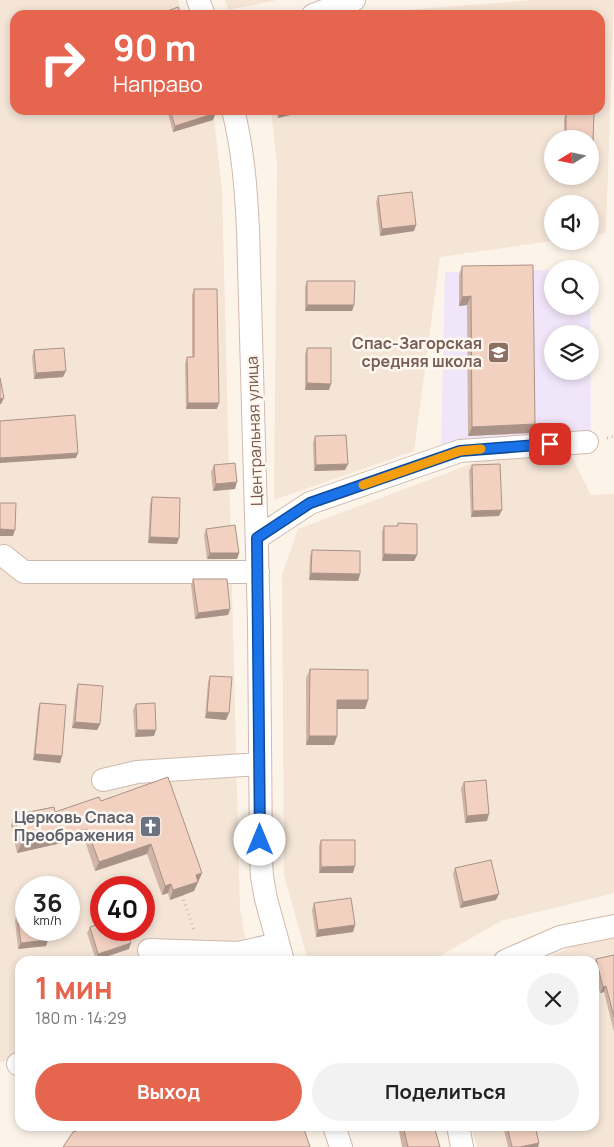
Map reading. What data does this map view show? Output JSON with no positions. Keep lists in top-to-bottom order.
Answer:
{
  "streets": {
    "street": ["Центральная улица"]
  },
  "places": {
    "school or university": ["Спас-Загорская средняя школа"],
    "church": ["Церковь Спаса Преображения"]
  },
  "north": "left",
  "page": {
    "turn": ["90 m", "Направо"],
    "speed": "36 km/h",
    "limit": "40",
    "heading": ["1 мин", "180 m · 14:29"],
    "buttons": ["Выход", "Поделиться"]
  }
}
